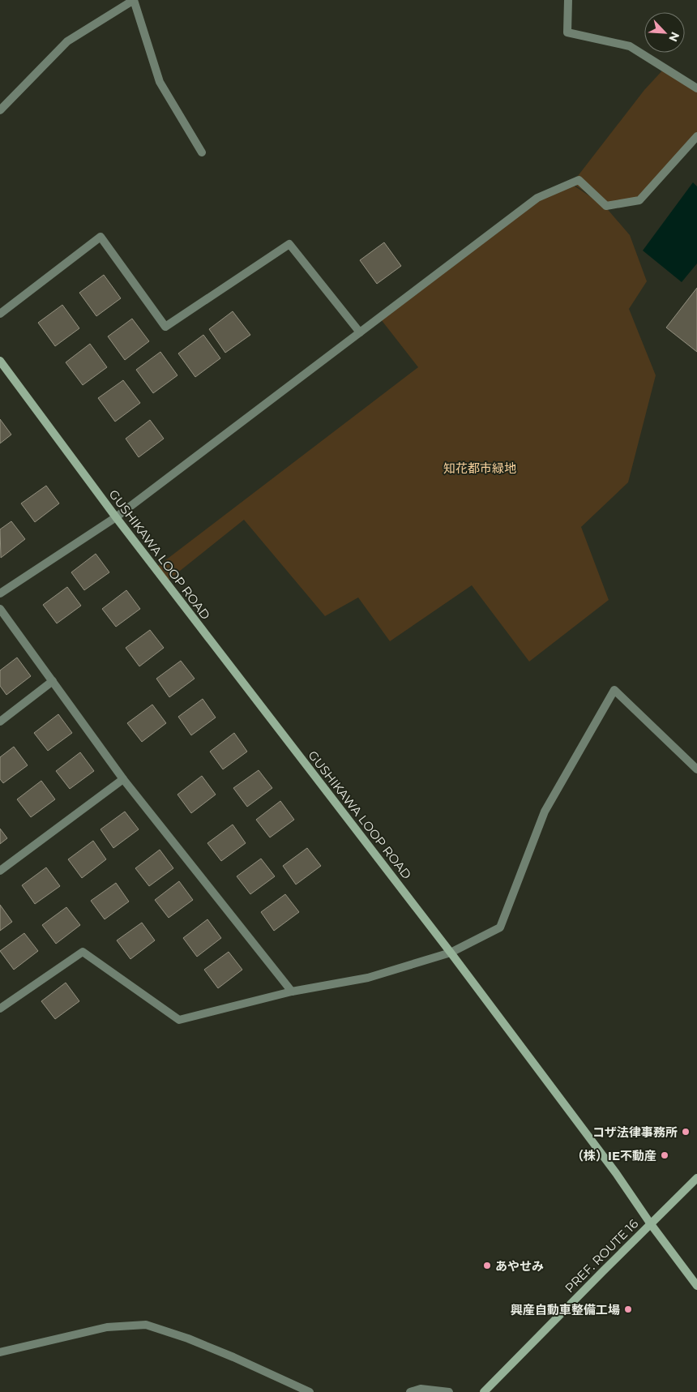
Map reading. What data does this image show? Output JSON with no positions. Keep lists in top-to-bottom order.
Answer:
{
  "streets": {
    "main road": ["GUSHIKAWA LOOP ROAD", "PREF. ROUTE 16"]
  },
  "crossings": [
    ["GUSHIKAWA LOOP ROAD", "PREF. ROUTE 16"]
  ],
  "parks": ["知花都市緑地"],
  "places": [
    "コザ法律事務所",
    "（株）IE不動産",
    "あやせみ",
    "興産自動車整備工場"
  ],
  "north": "bottom right"
}
